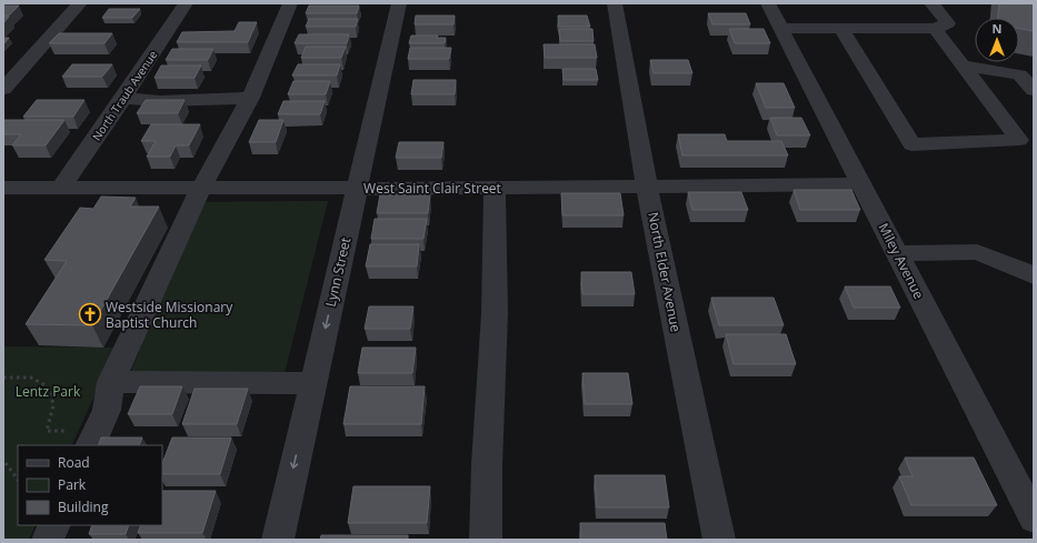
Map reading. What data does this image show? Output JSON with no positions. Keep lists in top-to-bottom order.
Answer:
{
  "streets": {
    "street": [
      "North Traub Avenue",
      "West Saint Clair Street",
      "Miley Avenue",
      "Lynn Street",
      "North Elder Avenue"
    ]
  },
  "crossings": [
    ["North Traub Avenue", "West Saint Clair Street"],
    ["West Saint Clair Street", "Miley Avenue"],
    ["West Saint Clair Street", "Lynn Street"],
    ["West Saint Clair Street", "North Elder Avenue"]
  ],
  "parks": ["Lentz Park"],
  "places": {
    "church": ["Westside Missionary Baptist Church"]
  },
  "legend": ["Road", "Park", "Building"],
  "north": "top"
}
